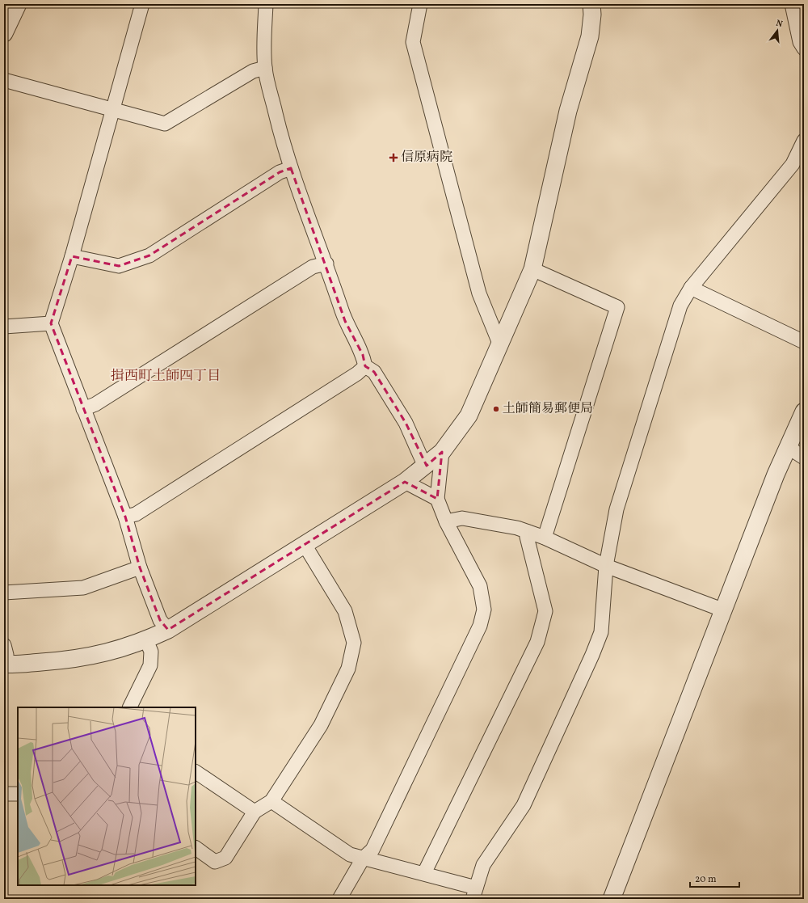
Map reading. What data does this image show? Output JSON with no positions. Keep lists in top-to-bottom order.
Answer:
{
  "districts": ["揖西町土師四丁目"],
  "places": {
    "health": ["信原病院"],
    "other": ["土師簡易郵便局"]
  },
  "scale_bar": "20 m",
  "north": "top"
}
